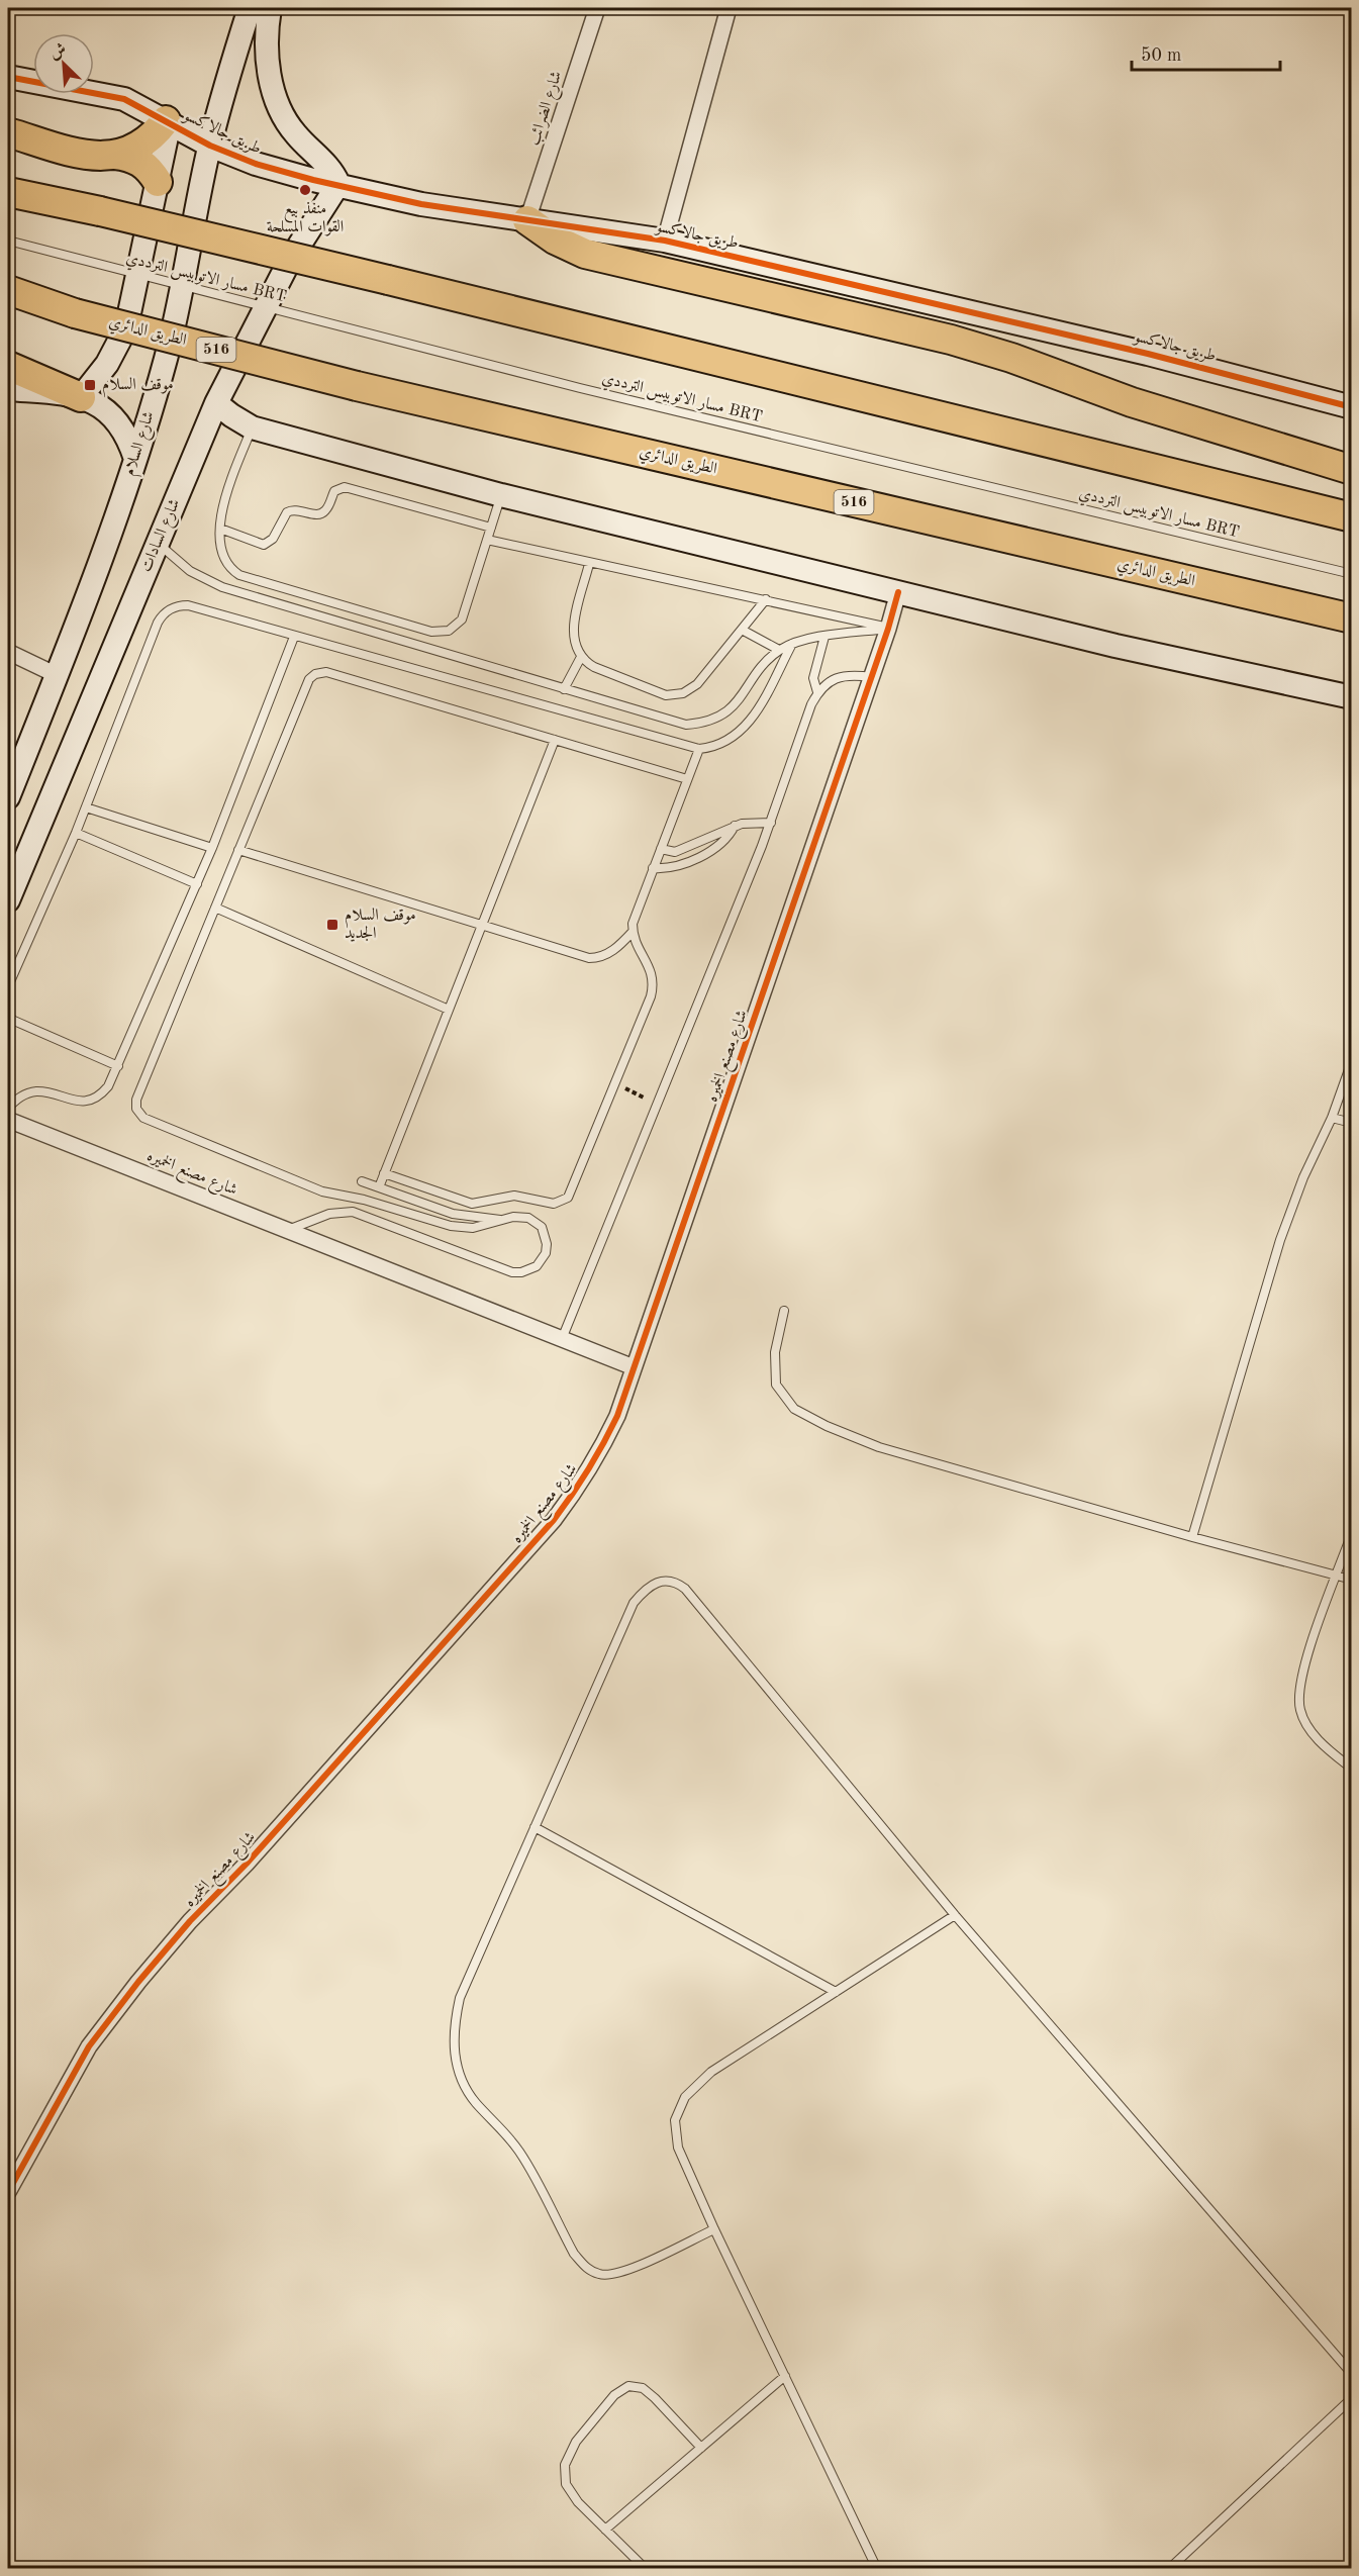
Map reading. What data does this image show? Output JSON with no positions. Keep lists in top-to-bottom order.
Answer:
{
  "streets": {
    "highway": ["الطريق الدائري", "516"],
    "street": [
      "شارع الضرائب",
      "طريق جالاكسو",
      "شارع السلام",
      "شارع السادات",
      "شارع مصنع الخميره"
    ],
    "lane": ["مسار الاتوبيس الترددي BRT"]
  },
  "crossings": [
    ["شارع الضرائب", "طريق جالاكسو"],
    ["طريق جالاكسو", "شارع السلام"],
    ["طريق جالاكسو", "شارع السادات"]
  ],
  "places": {
    "other": ["منفذ بيع القوات المسلحة"],
    "transit": ["موقف السلام", "موقف السلام الجديد"]
  },
  "scale_bar": "50 m",
  "north": "top left"
}
